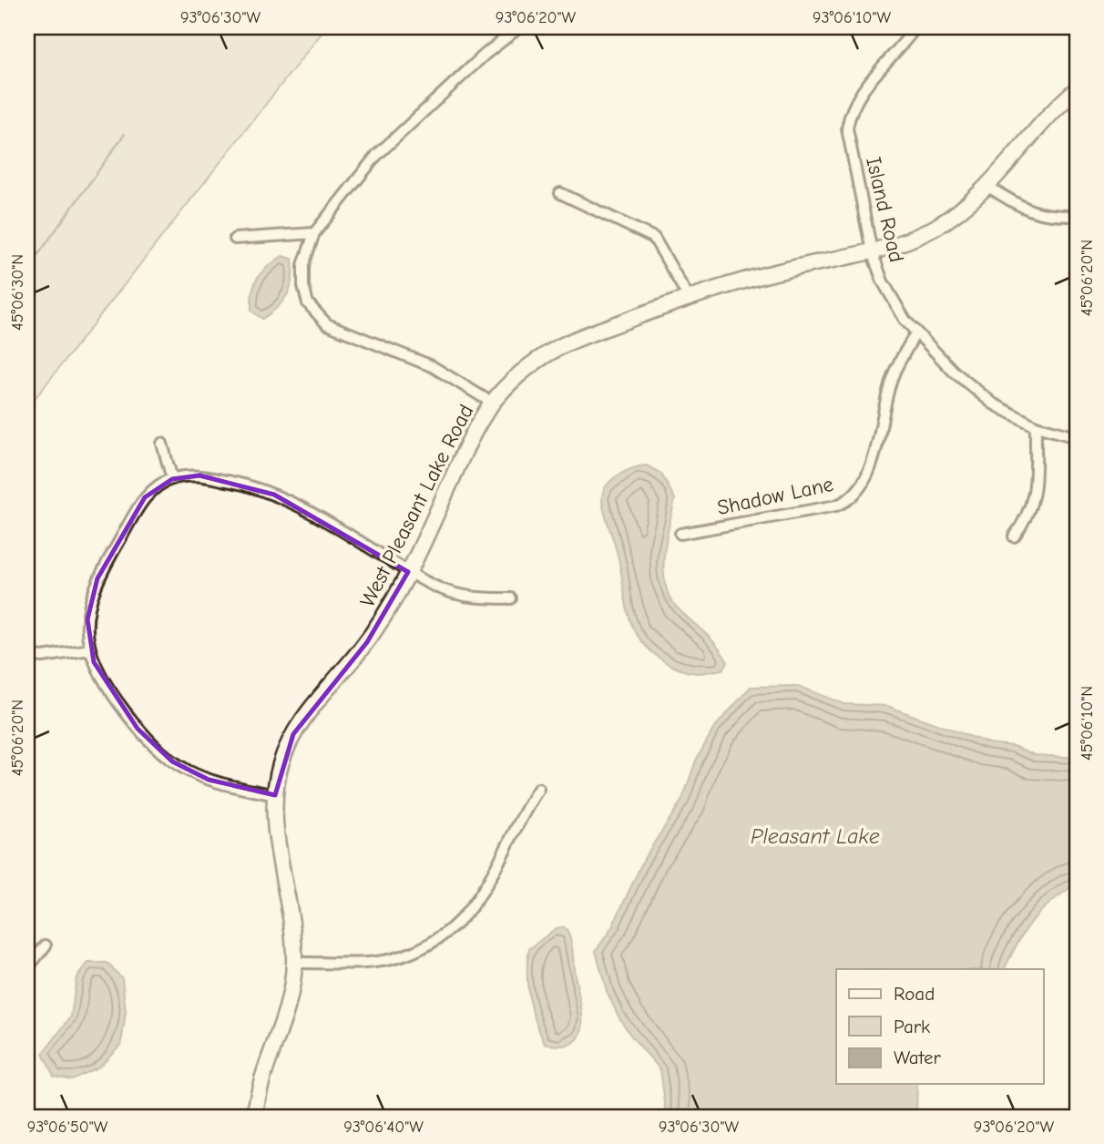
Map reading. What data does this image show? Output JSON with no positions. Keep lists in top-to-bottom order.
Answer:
{
  "streets": {
    "street": ["Island Road", "Shadow Lane", "West Pleasant Lake Road"]
  },
  "crossings": [
    ["Island Road", "Shadow Lane"],
    ["Island Road", "West Pleasant Lake Road"]
  ],
  "water": ["Pleasant Lake"],
  "legend": ["Road", "Park", "Water"],
  "coordinates": [
    "93°06'30\"W",
    "93°06'20\"W",
    "93°06'10\"W",
    "45°06'20\"N",
    "45°06'30\"N",
    "45°06'10\"N",
    "93°06'50\"W",
    "93°06'40\"W"
  ]
}
